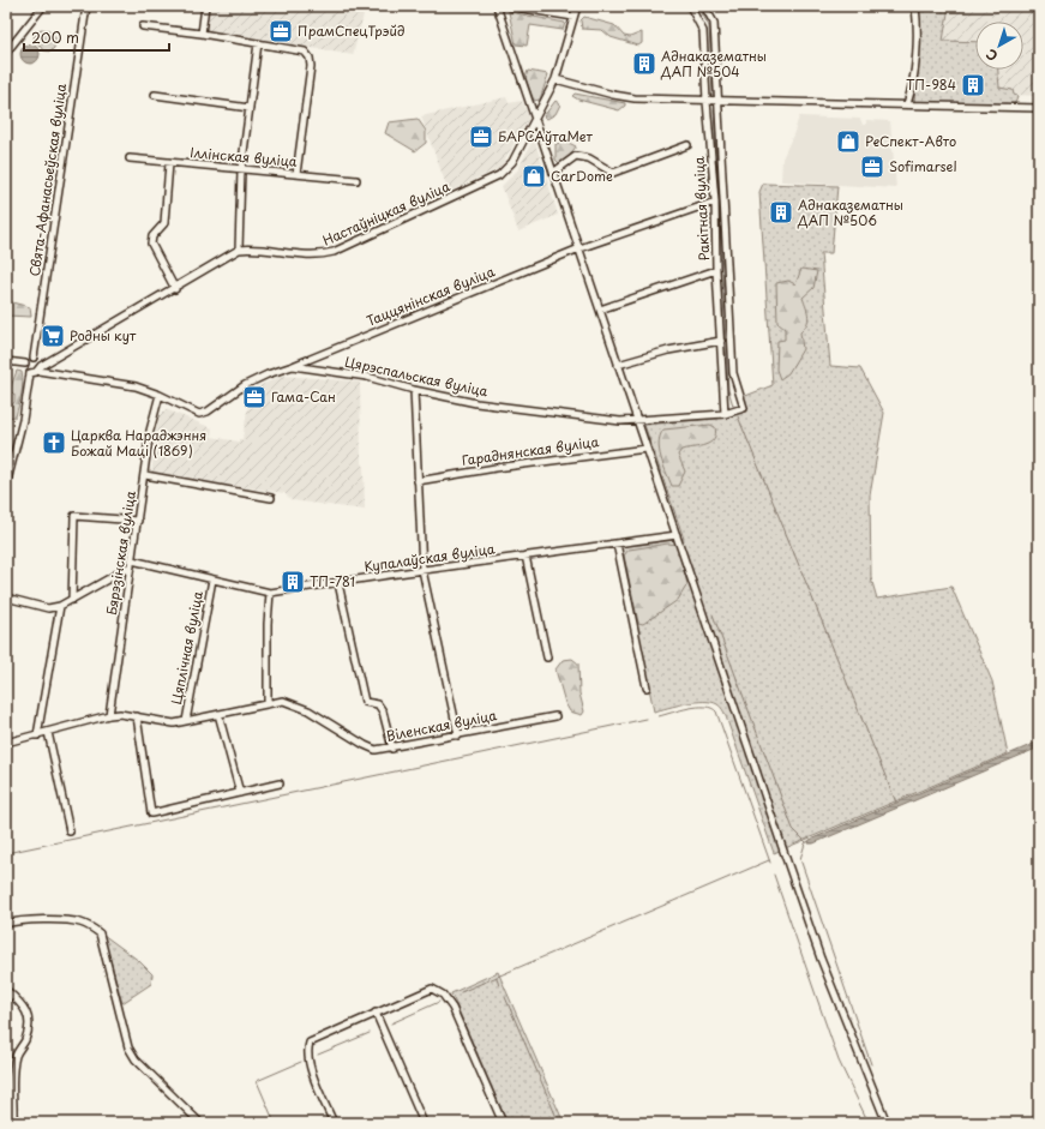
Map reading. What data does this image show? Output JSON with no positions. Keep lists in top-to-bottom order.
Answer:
{
  "streets": {
    "street": [
      "Іллінская вуліца",
      "Свята-Афанасьеўская вуліца",
      "Ракітная вуліца",
      "Настаўніцкая вуліца",
      "Таццянінская вуліца",
      "Цярэспальская вуліца",
      "Гараднянская вуліца",
      "Бярэзінская вуліца",
      "Купалаўская вуліца",
      "Цяплічная вуліца",
      "Віленская вуліца"
    ]
  },
  "crossings": [
    ["Ракітная вуліца", "Таццянінская вуліца"],
    ["Ракітная вуліца", "Цярэспальская вуліца"],
    ["Таццянінская вуліца", "Цярэспальская вуліца"],
    ["Цярэспальская вуліца", "Бярэзінская вуліца"],
    ["Бярэзінская вуліца", "Купалаўская вуліца"],
    ["Бярэзінская вуліца", "Віленская вуліца"],
    ["Купалаўская вуліца", "Цяплічная вуліца"],
    ["Цяплічная вуліца", "Віленская вуліца"]
  ],
  "places": {
    "office": [
      "ПрамСпецТрэйд",
      "БАРСАўтаМет",
      "Sofimarsel",
      "Гама-Сан"
    ],
    "building": [
      "Аднаказематны ДАП №504",
      "ТП-984",
      "Аднаказематны ДАП №506",
      "ТП-781"
    ],
    "shop": ["РеСпект-Авто", "CarDome"],
    "supermarket": ["Родны кут"],
    "church": ["Царква Нараджэння Божай Маці (1869)"]
  },
  "scale_bar": "200 m",
  "north": "bottom left"
}
